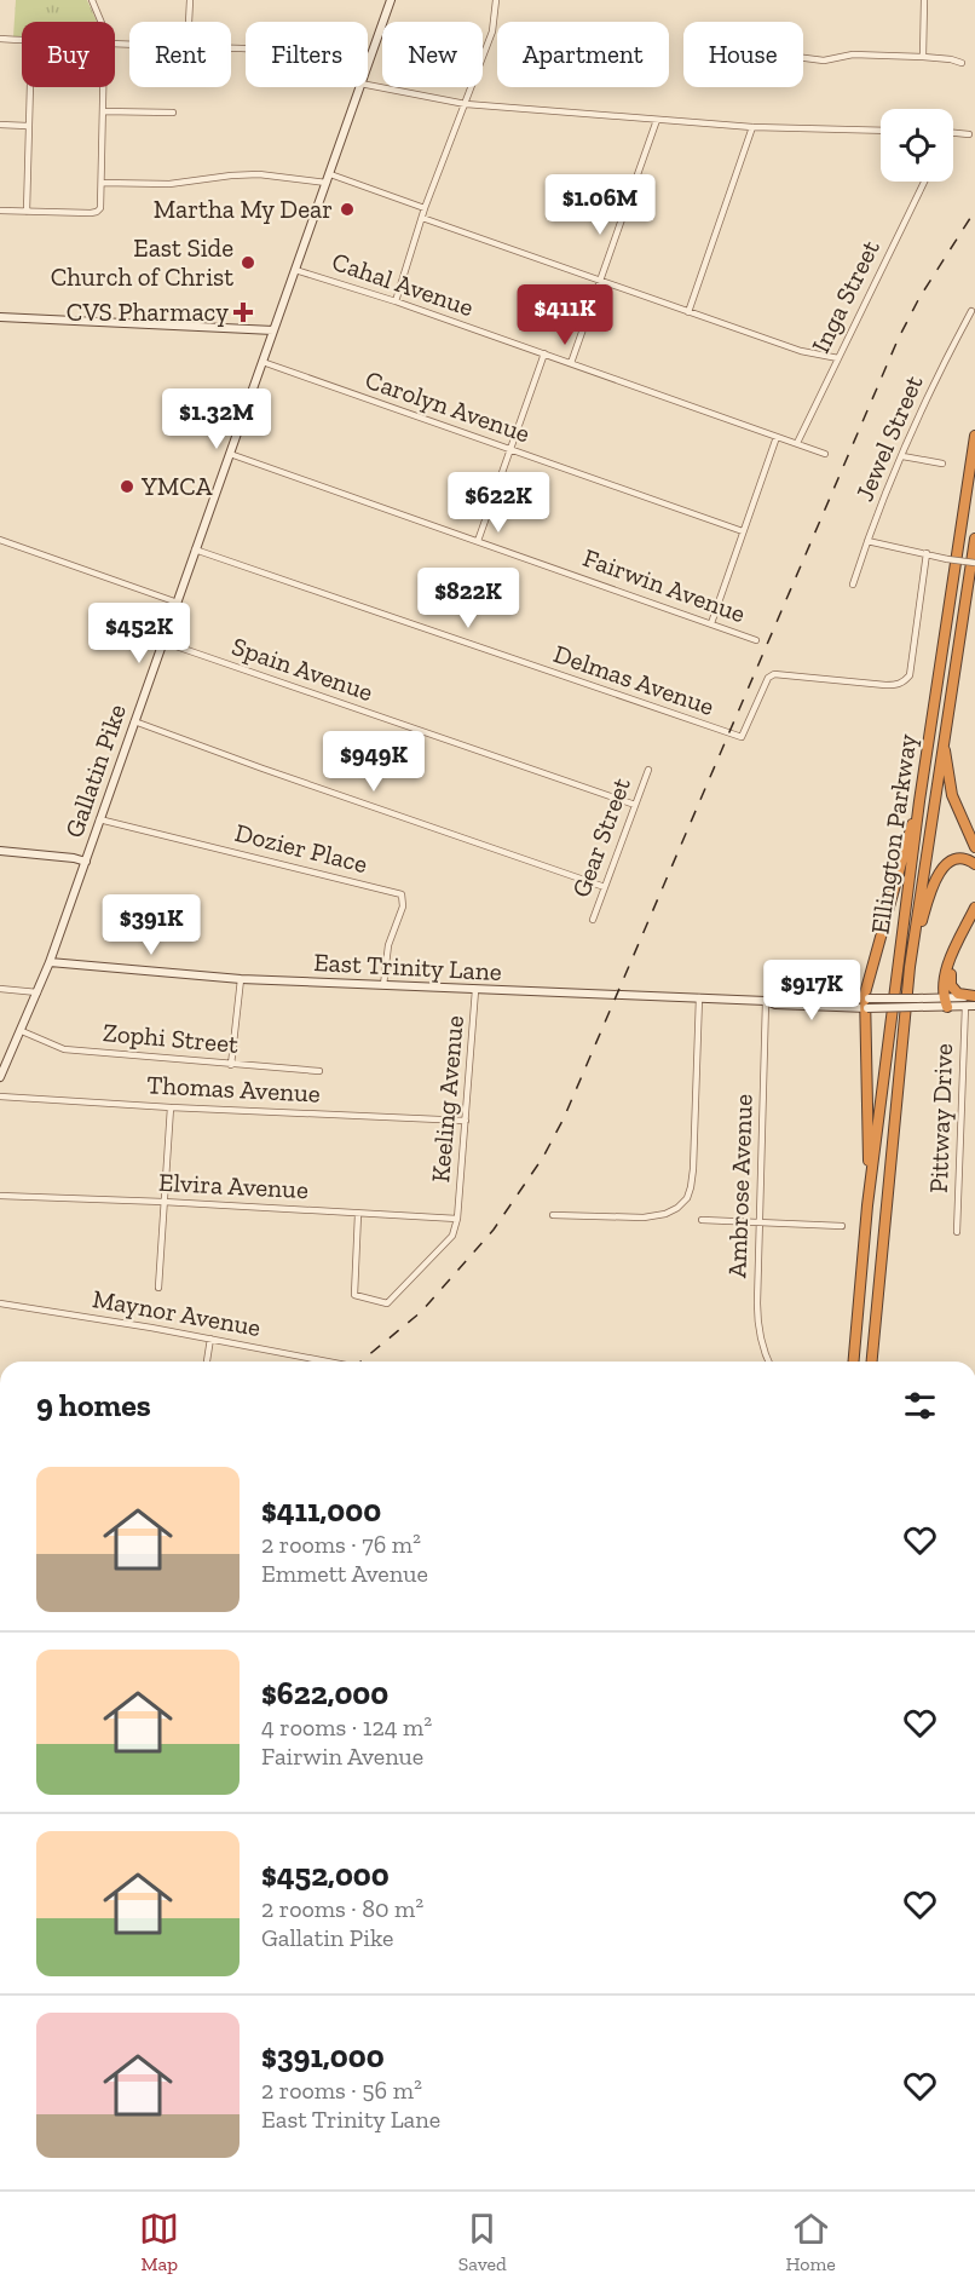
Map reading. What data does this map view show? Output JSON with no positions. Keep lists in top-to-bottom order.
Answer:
{
  "streets": {
    "highway": ["Ellington Parkway"],
    "main road": ["Gallatin Pike", "East Trinity Lane"],
    "street": [
      "Cahal Avenue",
      "Inga Street",
      "Carolyn Avenue",
      "Jewel Street",
      "Fairwin Avenue",
      "Spain Avenue",
      "Delmas Avenue",
      "Gear Street",
      "Dozier Place",
      "Zophi Street",
      "Thomas Avenue",
      "Keeling Avenue",
      "Pittway Drive",
      "Elvira Avenue",
      "Ambrose Avenue",
      "Maynor Avenue"
    ]
  },
  "crossings": [
    ["Cahal Avenue", "Inga Street"],
    ["Cahal Avenue", "Gallatin Pike"],
    ["Carolyn Avenue", "Gallatin Pike"],
    ["Fairwin Avenue", "Gallatin Pike"],
    ["Spain Avenue", "Gallatin Pike"],
    ["Spain Avenue", "Gear Street"],
    ["Delmas Avenue", "Gallatin Pike"],
    ["Gallatin Pike", "Dozier Place"],
    ["Gallatin Pike", "East Trinity Lane"],
    ["Gallatin Pike", "Zophi Street"],
    ["Dozier Place", "East Trinity Lane"],
    ["East Trinity Lane", "Keeling Avenue"],
    ["East Trinity Lane", "Pittway Drive"],
    ["East Trinity Lane", "Ambrose Avenue"],
    ["Thomas Avenue", "Keeling Avenue"],
    ["Keeling Avenue", "Elvira Avenue"]
  ],
  "places": {
    "other": ["Martha My Dear", "East Side Church of Christ", "YMCA"],
    "health": ["CVS Pharmacy"]
  },
  "page": {
    "chip": [
      "Buy",
      "Rent",
      "Filters",
      "New",
      "Apartment",
      "House"
    ],
    "price": [
      "$1.06M",
      "$411K",
      "$1.32M",
      "$622K",
      "$822K",
      "$452K",
      "$949K",
      "$391K",
      "$917K"
    ],
    "heading": "9 homes",
    "list": [
      {
        "name": "$411,000",
        "note": "2 rooms · 76 m² · Emmett Avenue"
      },
      {
        "name": "$622,000",
        "note": "4 rooms · 124 m² · Fairwin Avenue"
      },
      {
        "name": "$452,000",
        "note": "2 rooms · 80 m² · Gallatin Pike"
      },
      {
        "name": "$391,000",
        "note": "2 rooms · 56 m² · East Trinity Lane"
      }
    ],
    "tabs": ["Map", "Saved", "Home"]
  }
}
